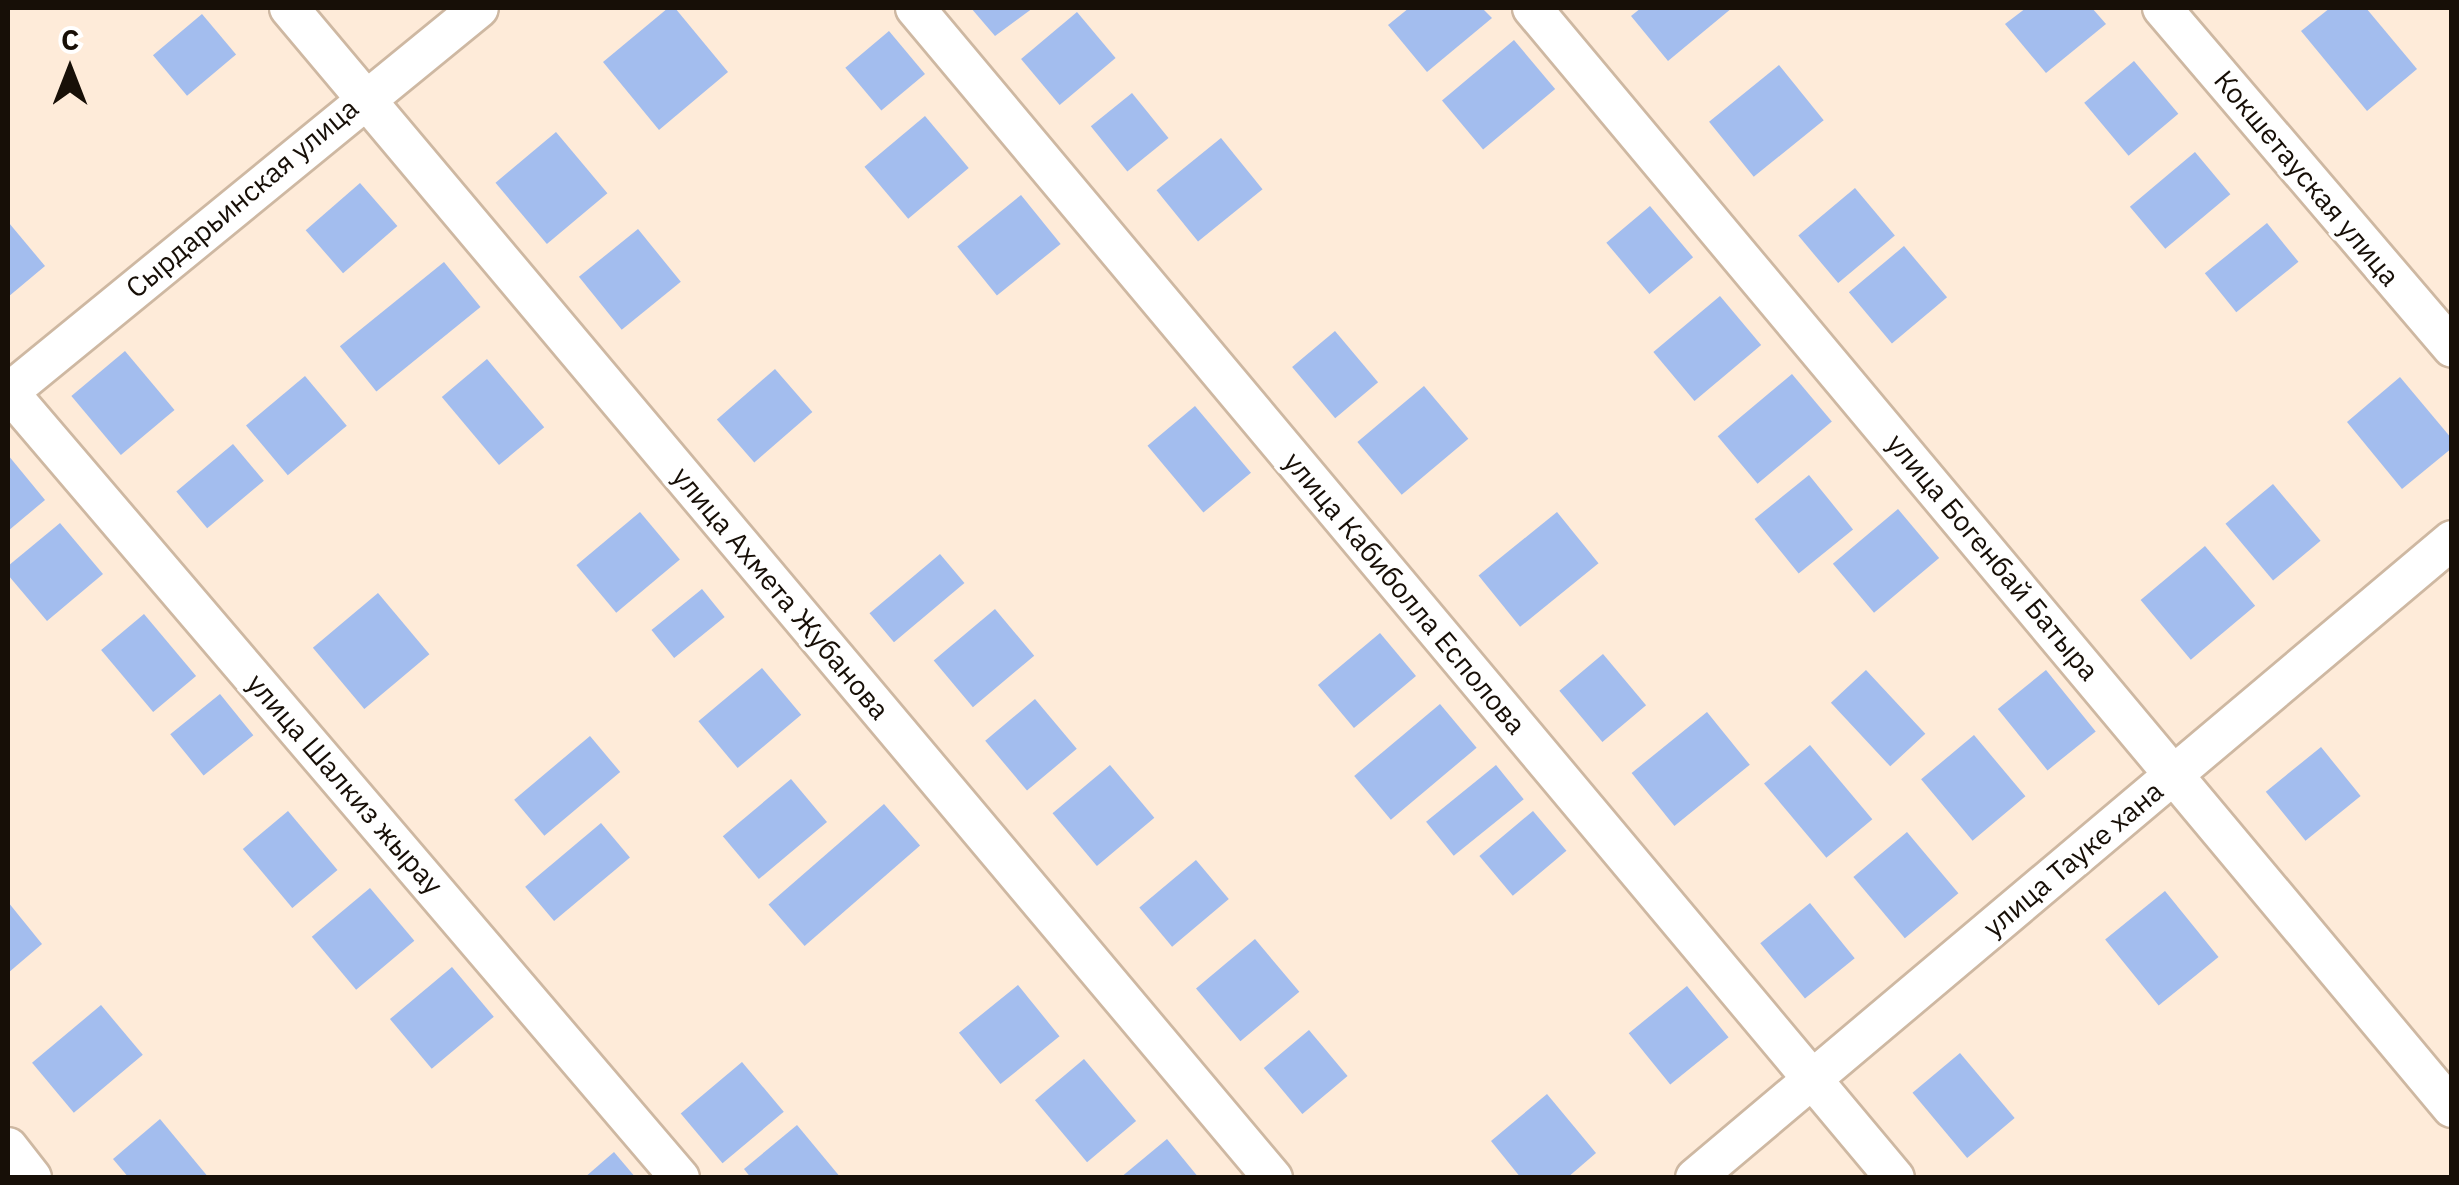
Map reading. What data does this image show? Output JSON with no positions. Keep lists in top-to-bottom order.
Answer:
{
  "streets": {
    "street": [
      "Кокшетауская улица",
      "Сырдарьинская улица",
      "улица Богенбай Батыра",
      "улица Ахмета Жубанова",
      "улица Кабиболла Есполова",
      "улица Шалкиз жырау",
      "улица Тауке хана"
    ]
  },
  "crossings": [
    ["Сырдарьинская улица", "улица Ахмета Жубанова"],
    ["Сырдарьинская улица", "улица Шалкиз жырау"],
    ["улица Богенбай Батыра", "улица Тауке хана"],
    ["улица Кабиболла Есполова", "улица Тауке хана"]
  ],
  "north": "top"
}
